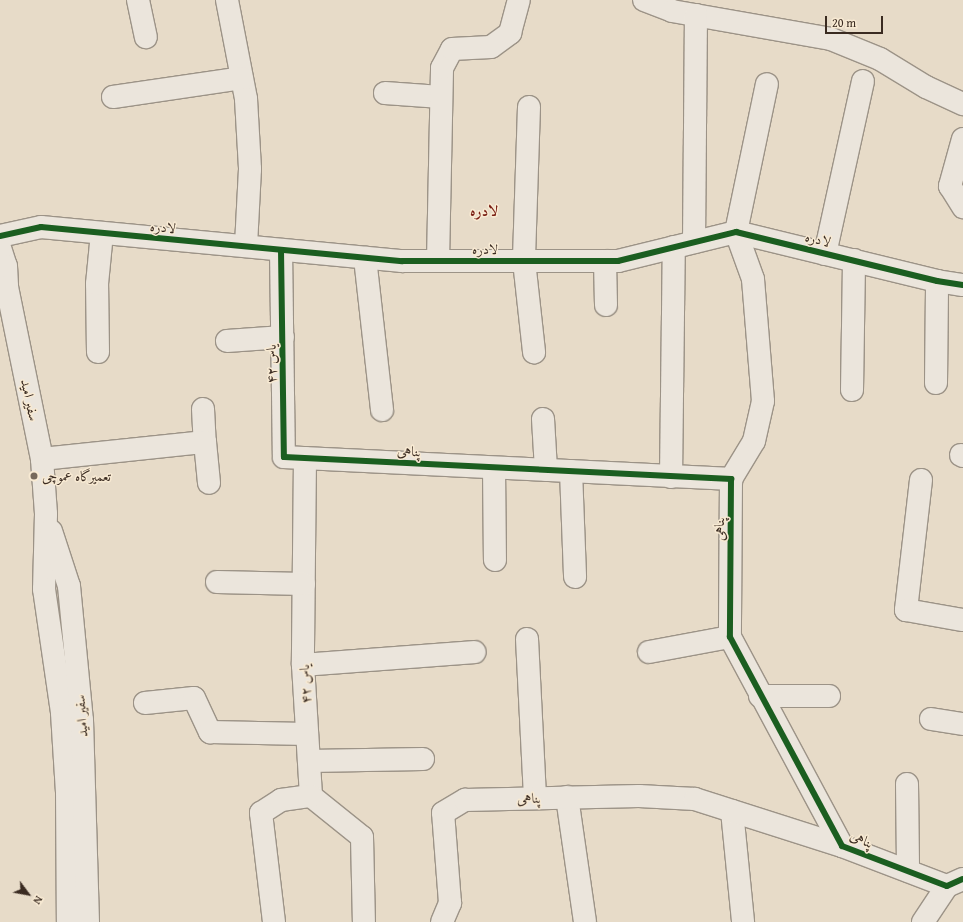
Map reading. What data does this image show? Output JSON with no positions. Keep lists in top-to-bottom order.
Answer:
{
  "streets": {
    "street": [
      "لادره",
      "یاس ۴۲",
      "سفیر امید",
      "پناهی"
    ]
  },
  "crossings": [
    ["لادره", "یاس ۴۲"],
    ["یاس ۴۲", "پناهی"]
  ],
  "districts": ["لادره"],
  "places": ["تعمیرگاه عموچی"],
  "scale_bar": "20 m",
  "north": "bottom right"
}
